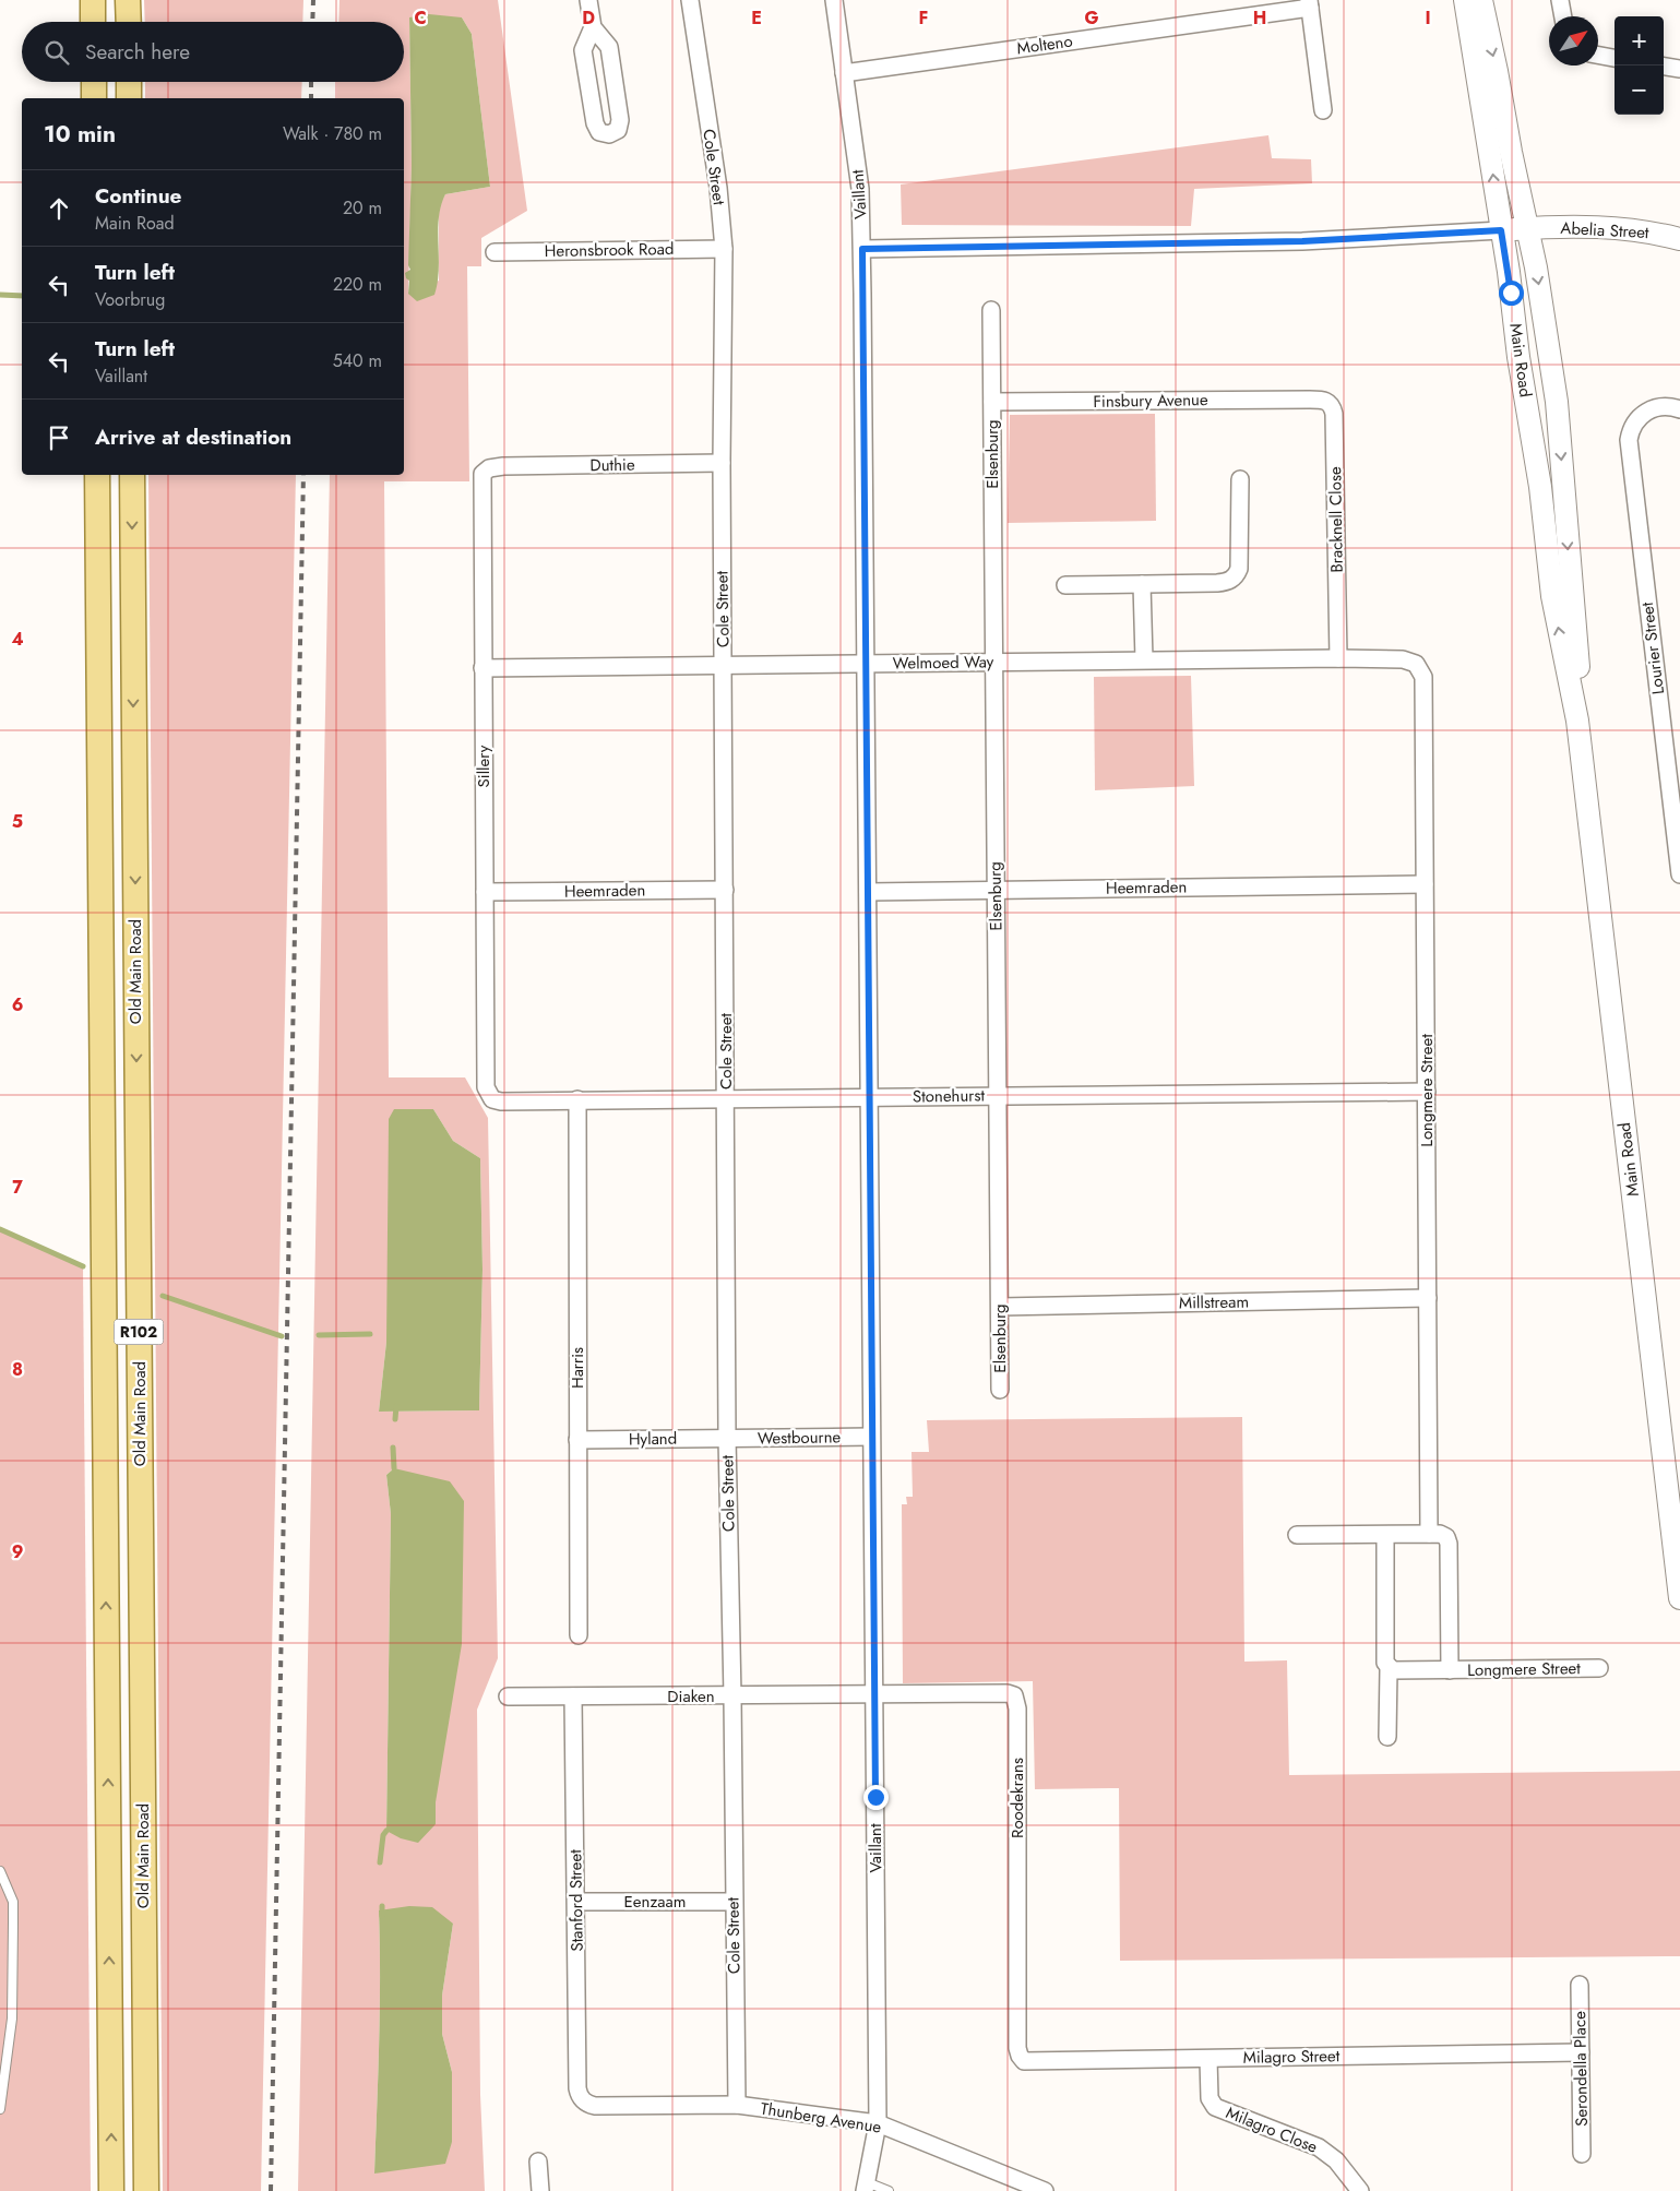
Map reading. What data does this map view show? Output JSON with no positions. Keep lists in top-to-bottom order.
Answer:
{
  "streets": {
    "main road": [
      "Abelia Street",
      "Main Road",
      "Old Main Road",
      "R102"
    ],
    "street": [
      "Molteno",
      "Cole Street",
      "Vaillant",
      "Heronsbrook Road",
      "Finsbury Avenue",
      "Elsenburg",
      "Duthie",
      "Bracknell Close",
      "Lourier Street",
      "Welmoed Way",
      "Sillery",
      "Heemraden",
      "Longmere Street",
      "Stonehurst",
      "Millstream",
      "Harris",
      "Westbourne",
      "Hyland",
      "Diaken",
      "Roodekrans",
      "Stanford Street",
      "Eenzaam",
      "Milagro Street",
      "Serondella Place",
      "Thunberg Avenue",
      "Milagro Close"
    ]
  },
  "crossings": [
    ["Molteno", "Vaillant"],
    ["Cole Street", "Heronsbrook Road"],
    ["Cole Street", "Duthie"],
    ["Cole Street", "Welmoed Way"],
    ["Cole Street", "Heemraden"],
    ["Cole Street", "Stonehurst"],
    ["Cole Street", "Westbourne"],
    ["Cole Street", "Hyland"],
    ["Cole Street", "Diaken"],
    ["Cole Street", "Eenzaam"],
    ["Cole Street", "Thunberg Avenue"],
    ["Vaillant", "Welmoed Way"],
    ["Vaillant", "Heemraden"],
    ["Vaillant", "Stonehurst"],
    ["Vaillant", "Westbourne"],
    ["Vaillant", "Diaken"],
    ["Vaillant", "Roodekrans"],
    ["Vaillant", "Thunberg Avenue"],
    ["Abelia Street", "Main Road"],
    ["Finsbury Avenue", "Elsenburg"],
    ["Finsbury Avenue", "Bracknell Close"],
    ["Elsenburg", "Welmoed Way"],
    ["Elsenburg", "Heemraden"],
    ["Elsenburg", "Stonehurst"],
    ["Elsenburg", "Millstream"],
    ["Duthie", "Sillery"],
    ["Bracknell Close", "Welmoed Way"],
    ["Welmoed Way", "Sillery"],
    ["Welmoed Way", "Longmere Street"],
    ["Sillery", "Heemraden"],
    ["Sillery", "Stonehurst"],
    ["Heemraden", "Longmere Street"],
    ["Longmere Street", "Stonehurst"],
    ["Longmere Street", "Millstream"],
    ["Stonehurst", "Harris"],
    ["Harris", "Hyland"],
    ["Westbourne", "Hyland"],
    ["Diaken", "Roodekrans"],
    ["Diaken", "Stanford Street"],
    ["Roodekrans", "Milagro Street"],
    ["Stanford Street", "Eenzaam"],
    ["Stanford Street", "Thunberg Avenue"],
    ["Milagro Street", "Serondella Place"],
    ["Milagro Street", "Milagro Close"]
  ],
  "north": "top right",
  "page": {
    "map_buttons": ["+", "−"],
    "search": "Search here",
    "heading": ["10 min", "Walk · 780 m"],
    "list": [
      ["Continue", "Main Road", "20 m"],
      ["Turn left", "Voorbrug", "220 m"],
      ["Turn left", "Vaillant", "540 m"],
      "Arrive at destination"
    ]
  },
  "grid": {
    "columns": [
      "C",
      "D",
      "E",
      "F",
      "G",
      "H",
      "I"
    ],
    "rows": [
      "4",
      "5",
      "6",
      "7",
      "8",
      "9"
    ]
  }
}
